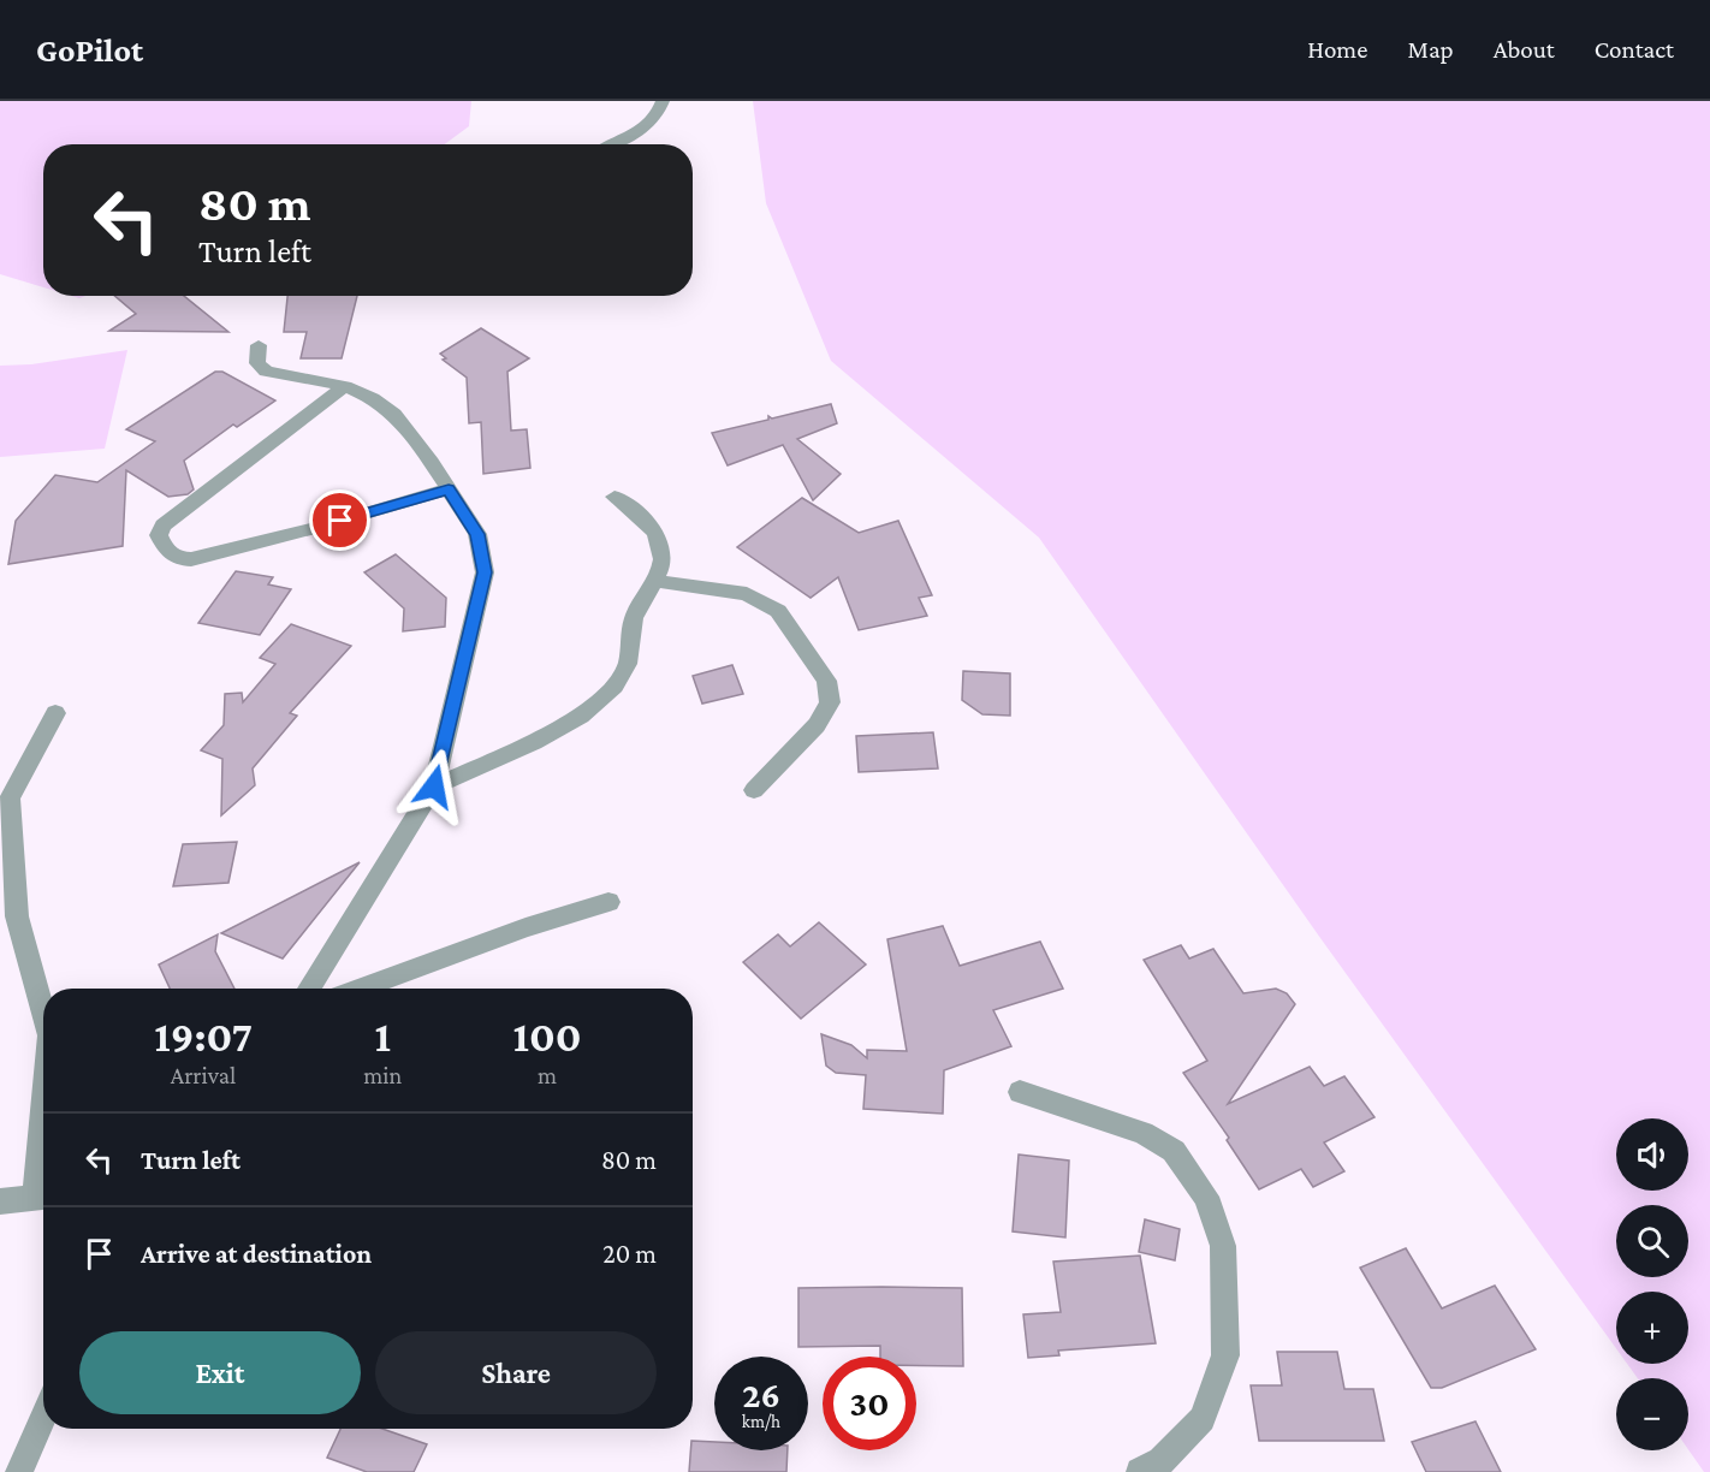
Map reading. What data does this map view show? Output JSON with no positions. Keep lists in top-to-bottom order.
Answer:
{
  "page": {
    "header": "GoPilot",
    "nav": [
      "Home",
      "Map",
      "About",
      "Contact"
    ],
    "turn": ["80 m", "Turn left"],
    "eta": [
      "19:07",
      "Arrival",
      "1",
      "min",
      "100",
      "m"
    ],
    "list": [
      {
        "name": "Turn left",
        "value": "80 m"
      },
      {
        "name": "Arrive at destination",
        "value": "20 m"
      }
    ],
    "map_buttons": ["+", "−"],
    "buttons": ["Exit", "Share"],
    "speed": "26 km/h",
    "limit": "30"
  }
}
